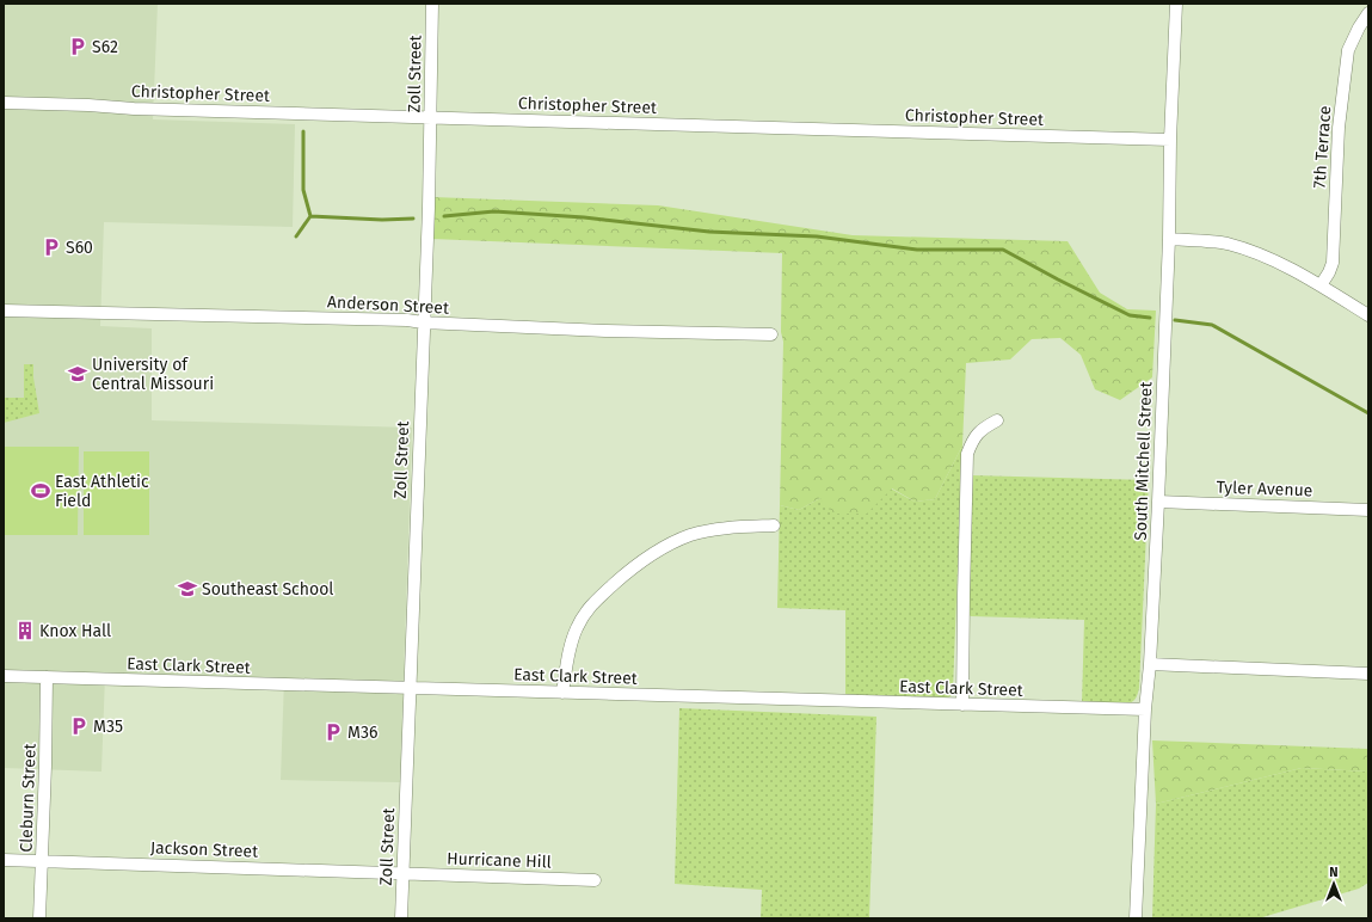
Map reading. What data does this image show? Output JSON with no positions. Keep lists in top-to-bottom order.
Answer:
{
  "streets": {
    "street": [
      "Zoll Street",
      "Christopher Street",
      "7th Terrace",
      "Anderson Street",
      "South Mitchell Street",
      "Tyler Avenue",
      "East Clark Street",
      "Cleburn Street",
      "Jackson Street",
      "Hurricane Hill"
    ]
  },
  "crossings": [
    ["Zoll Street", "Christopher Street"],
    ["Zoll Street", "Anderson Street"],
    ["Zoll Street", "East Clark Street"],
    ["Zoll Street", "Jackson Street"],
    ["Zoll Street", "Hurricane Hill"],
    ["Christopher Street", "South Mitchell Street"],
    ["South Mitchell Street", "Tyler Avenue"],
    ["South Mitchell Street", "East Clark Street"],
    ["East Clark Street", "Cleburn Street"],
    ["Cleburn Street", "Jackson Street"],
    ["Jackson Street", "Hurricane Hill"]
  ],
  "places": {
    "parking": [
      "S62",
      "S60",
      "M35",
      "M36"
    ],
    "school or university": ["University of Central Missouri", "Southeast School"],
    "sports": ["East Athletic Field"],
    "building": ["Knox Hall"]
  },
  "north": "top"
}
